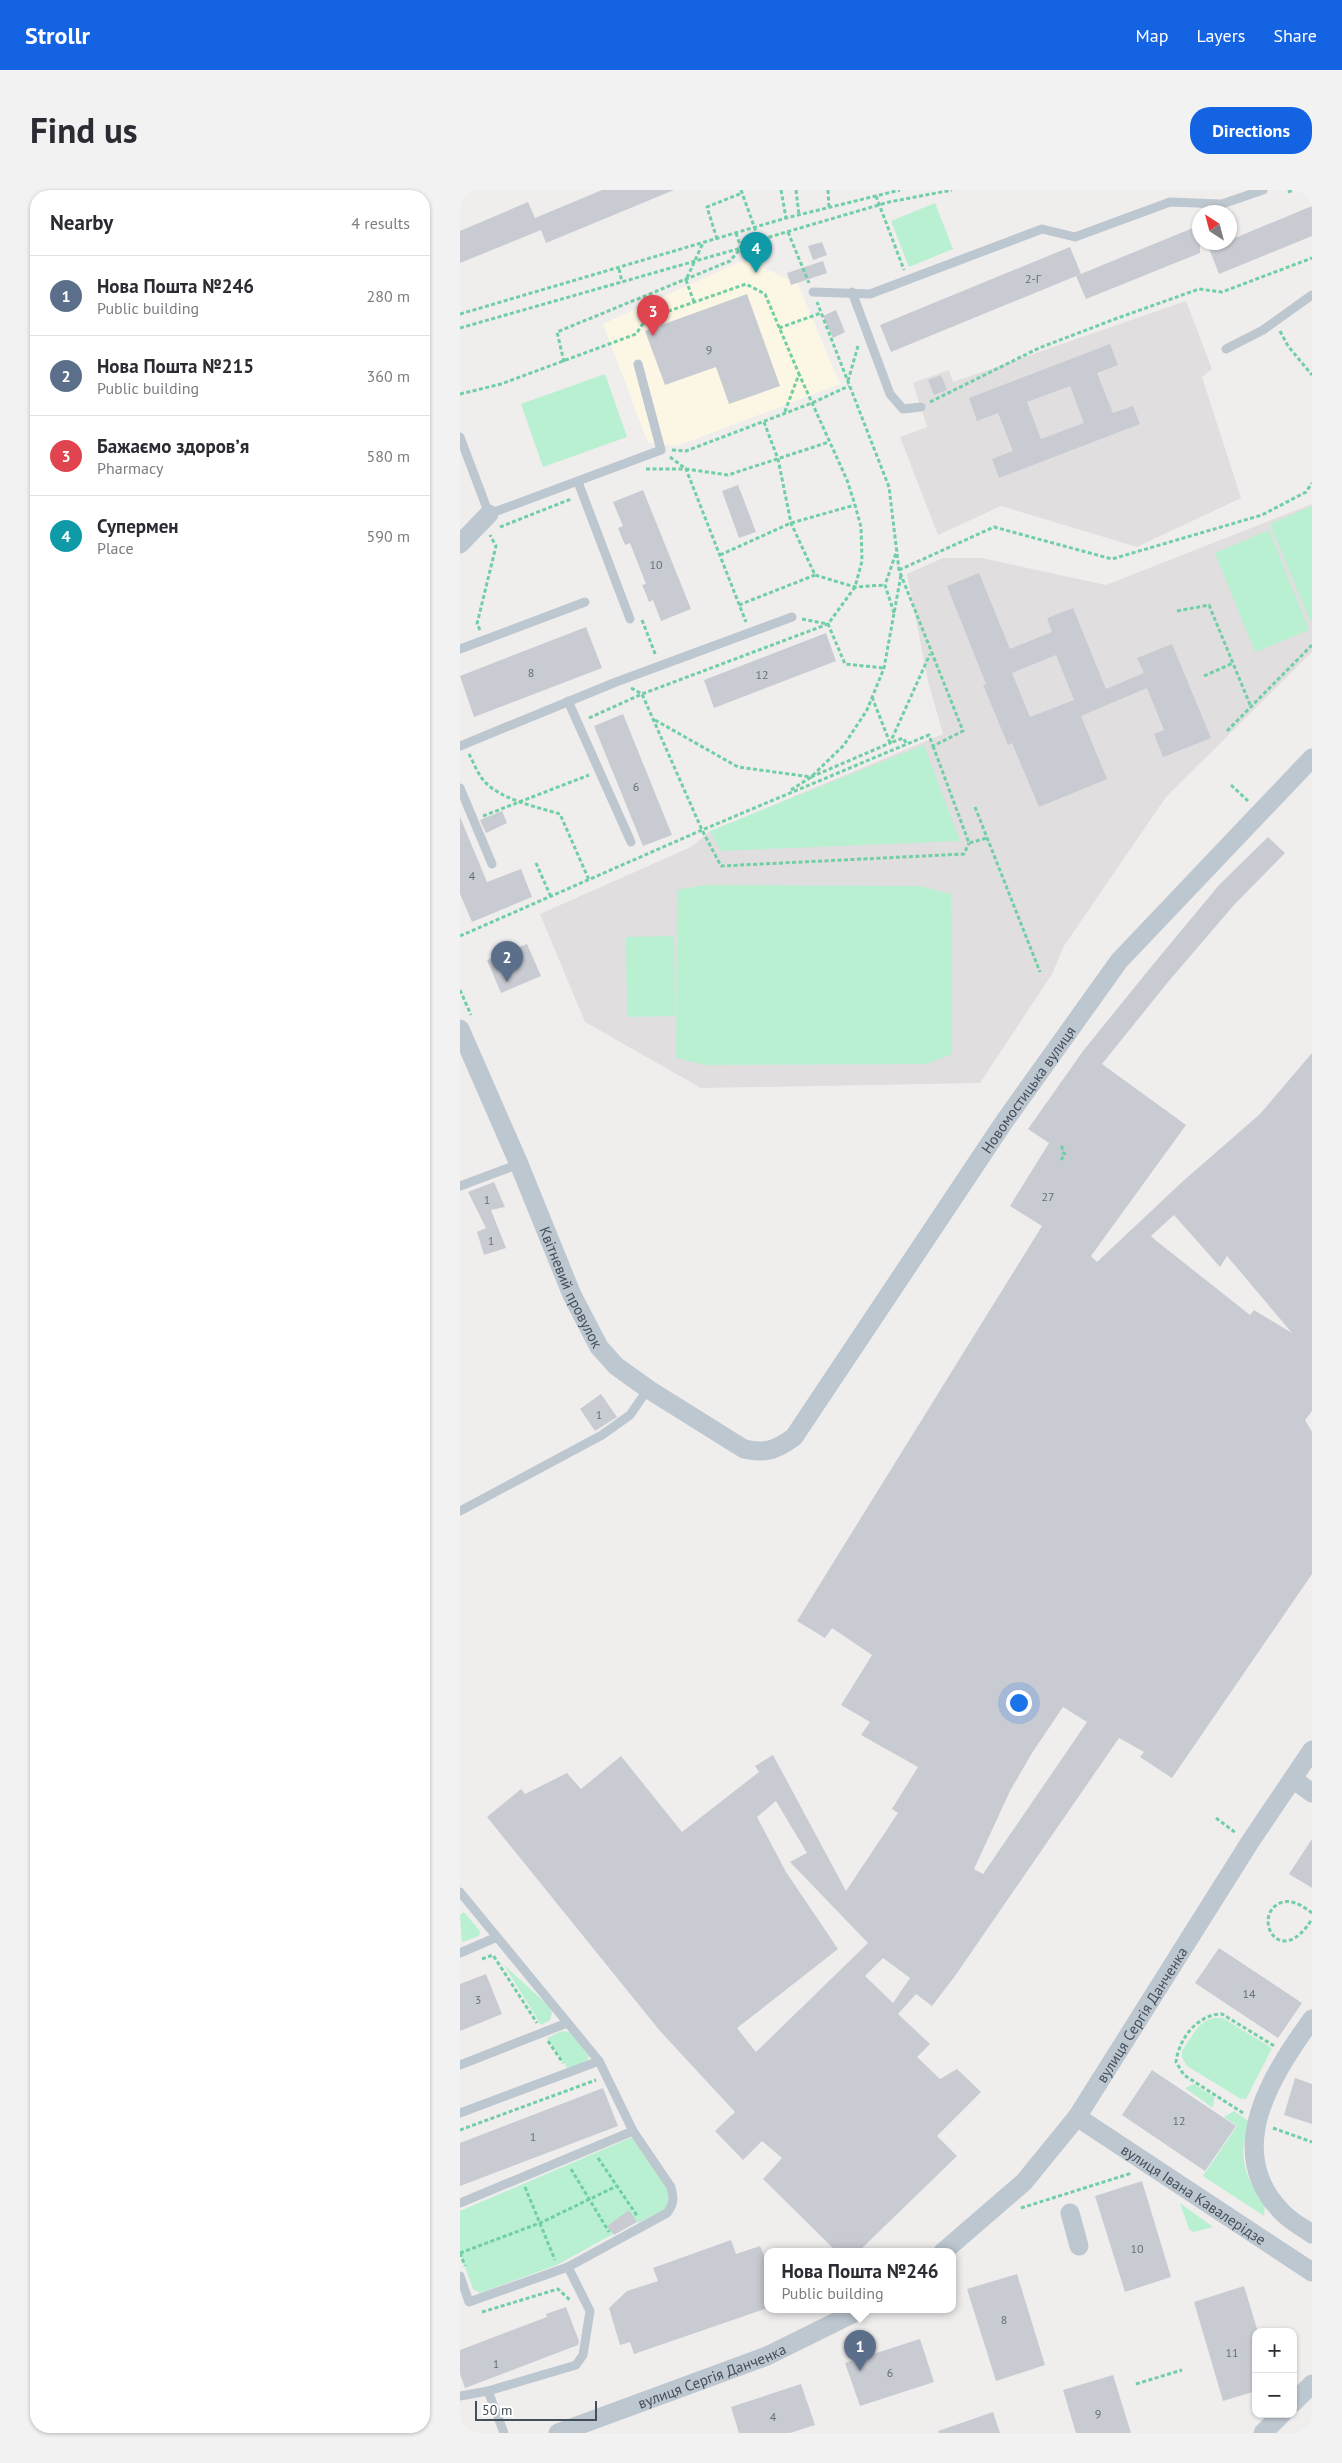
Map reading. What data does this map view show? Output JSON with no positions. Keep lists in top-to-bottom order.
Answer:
{
  "streets": {
    "street": [
      "Новомостицька вулиця",
      "Квітневий провулок",
      "вулиця Сергія Данченка",
      "вулиця Івана Кавалерідзе"
    ]
  },
  "crossings": [
    ["Новомостицька вулиця", "Квітневий провулок"],
    ["вулиця Сергія Данченка", "вулиця Івана Кавалерідзе"]
  ],
  "house_numbers": [
    "2-Г",
    "9",
    "10",
    "8",
    "12",
    "6",
    "4",
    "27",
    "1",
    "1",
    "1",
    "14",
    "3",
    "12",
    "1",
    "10",
    "8",
    "11",
    "1",
    "6",
    "9",
    "4"
  ],
  "scale_bar": "50 m",
  "north": "top left",
  "page": {
    "header": "Strollr",
    "nav": ["Map", "Layers", "Share"],
    "title": "Find us",
    "buttons": "Directions",
    "heading": ["Nearby", "4 results"],
    "pins": [
      "4",
      "3",
      "2",
      "1"
    ],
    "list": [
      {
        "mark": "1",
        "name": "Нова Пошта №246",
        "note": "Public building",
        "value": "280 m"
      },
      {
        "mark": "2",
        "name": "Нова Пошта №215",
        "note": "Public building",
        "value": "360 m"
      },
      {
        "mark": "3",
        "name": "Бажаємо здоровʼя",
        "note": "Pharmacy",
        "value": "580 m"
      },
      {
        "mark": "4",
        "name": "Супермен",
        "note": "Place",
        "value": "590 m"
      }
    ],
    "popup": ["Нова Пошта №246", "Public building"],
    "map_buttons": ["+", "−"],
    "scale": "50 m"
  }
}
